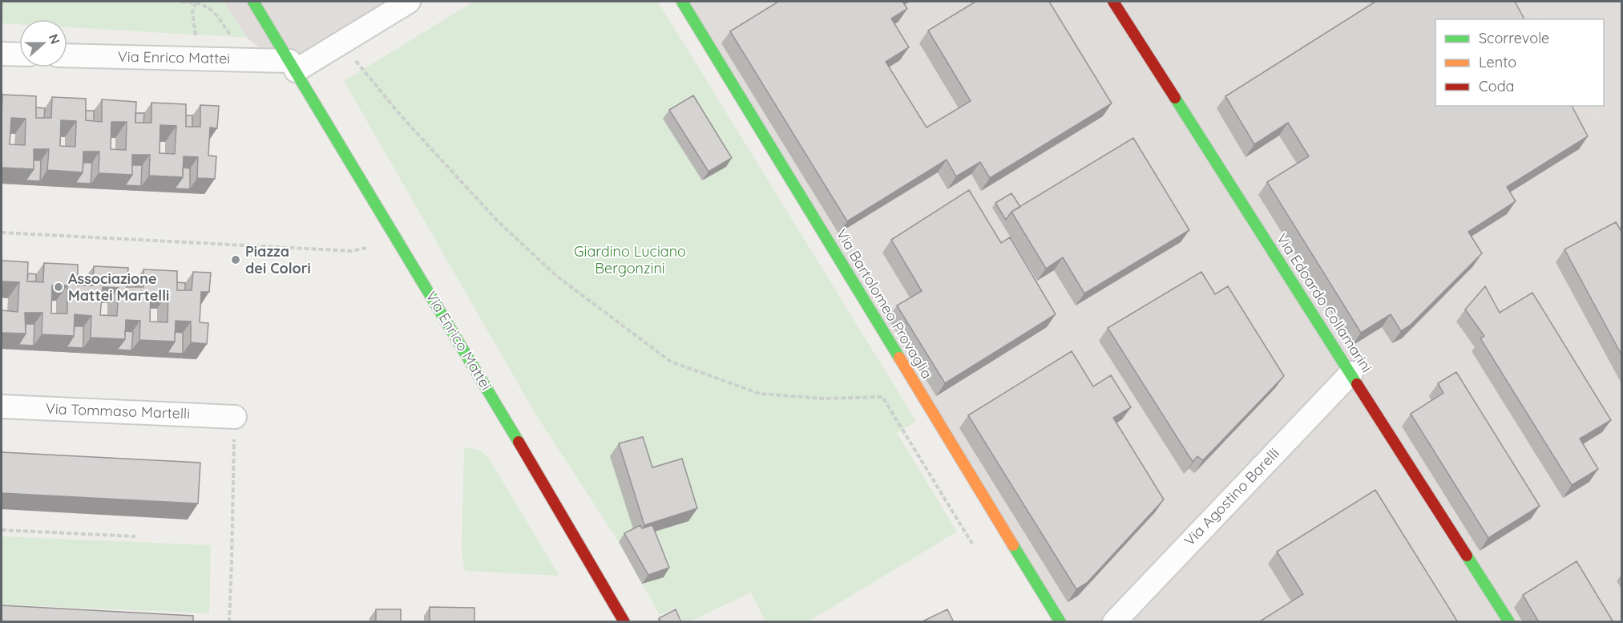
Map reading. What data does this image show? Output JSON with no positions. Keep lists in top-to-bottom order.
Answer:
{
  "streets": {
    "street": [
      "Via Enrico Mattei",
      "Via Edoardo Collamarini",
      "Via Bartolomeo Provaglia",
      "Via Tommaso Martelli",
      "Via Agostino Barelli"
    ]
  },
  "crossings": [
    ["Via Edoardo Collamarini", "Via Agostino Barelli"]
  ],
  "parks": ["Giardino Luciano Bergonzini"],
  "places": ["Piazza dei Colori", "Associazione Mattei Martelli"],
  "legend": ["Scorrevole", "Lento", "Coda"],
  "north": "right"
}
